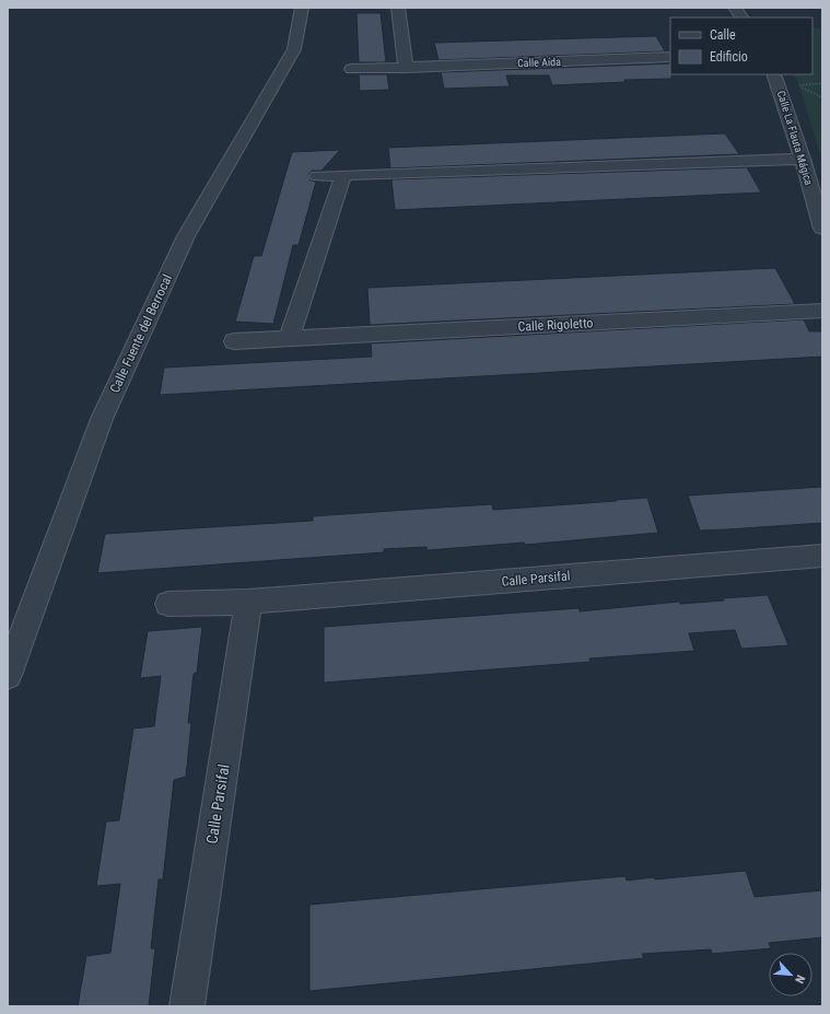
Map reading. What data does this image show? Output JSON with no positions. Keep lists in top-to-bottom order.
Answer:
{
  "streets": {
    "street": [
      "Calle Aída",
      "Calle La Flauta Mágica",
      "Calle Rigoletto",
      "Calle Fuente del Berrocal",
      "Calle Parsifal"
    ]
  },
  "legend": ["Calle", "Edificio"],
  "north": "bottom right"
}
